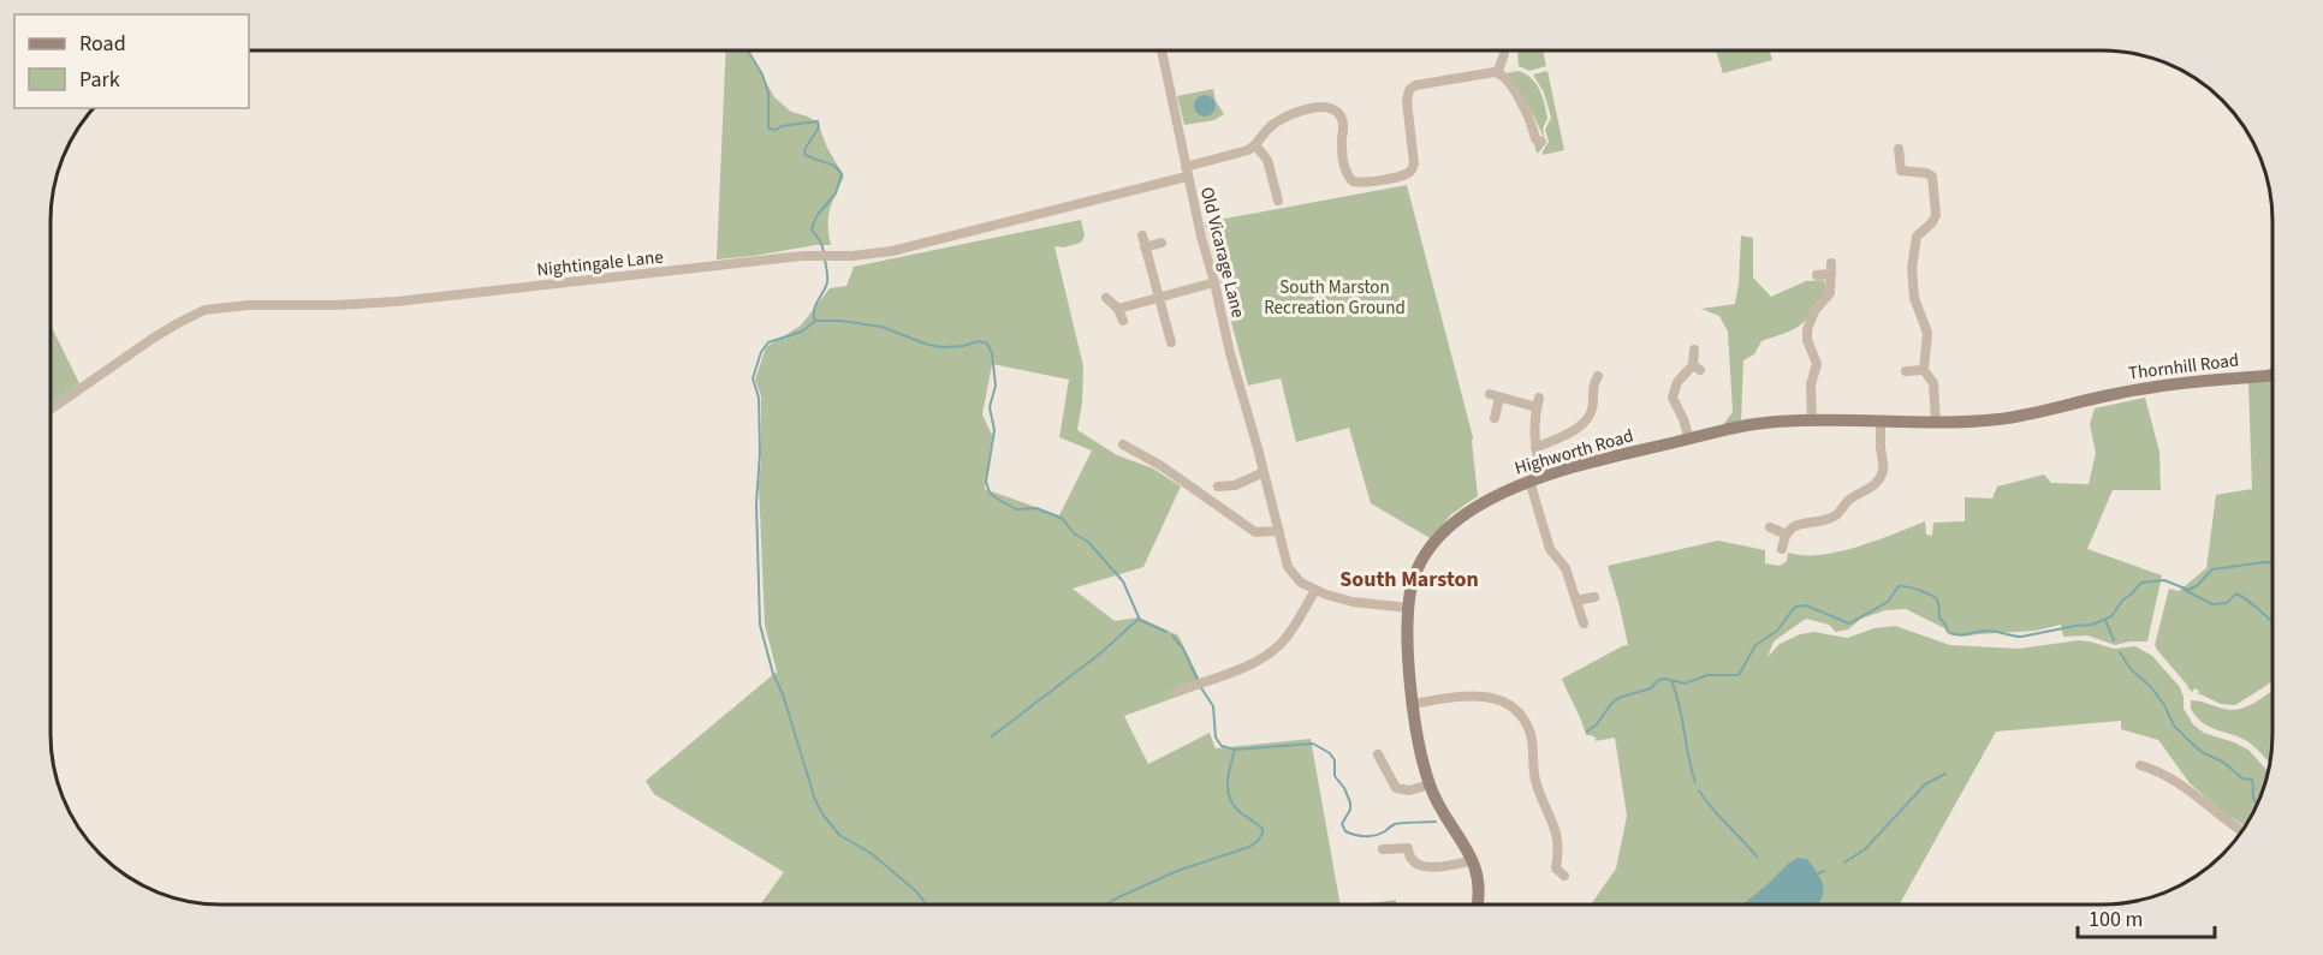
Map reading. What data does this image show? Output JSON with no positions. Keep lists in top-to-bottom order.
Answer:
{
  "streets": {
    "street": [
      "Old Vicarage Lane",
      "Nightingale Lane",
      "Thornhill Road",
      "Highworth Road"
    ]
  },
  "crossings": [
    ["Old Vicarage Lane", "Nightingale Lane"],
    ["Old Vicarage Lane", "Highworth Road"],
    ["Thornhill Road", "Highworth Road"]
  ],
  "districts": ["South Marston"],
  "parks": ["South Marston Recreation Ground"],
  "legend": ["Road", "Park"],
  "scale_bar": "100 m"
}
